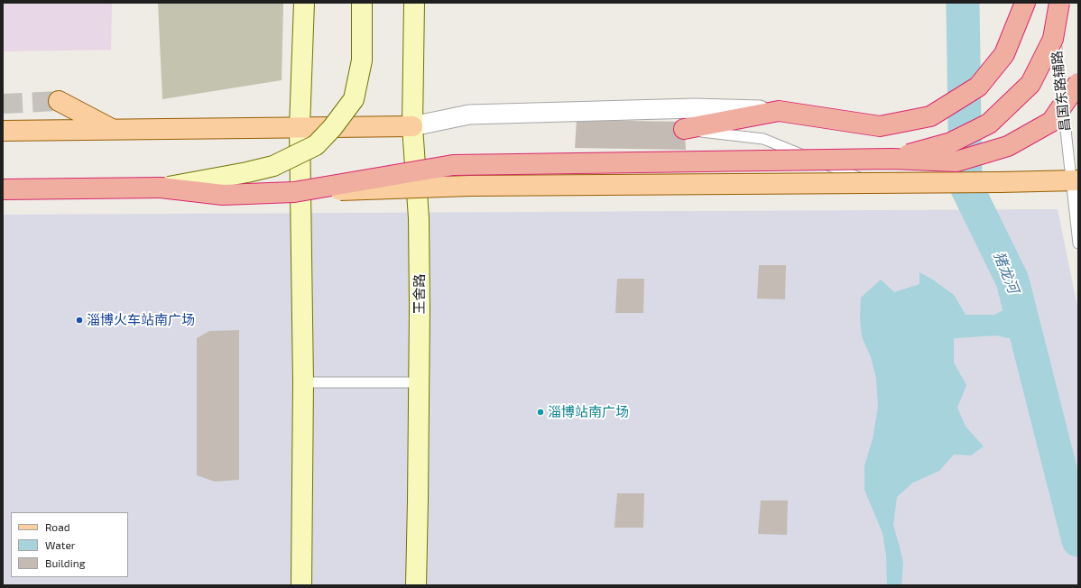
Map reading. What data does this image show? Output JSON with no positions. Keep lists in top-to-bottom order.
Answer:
{
  "streets": {
    "main road": ["王舍路"],
    "lane": ["昌国东路辅路"]
  },
  "water": ["猪龙河"],
  "places": ["淄博火车站南广场", "淄博站南广场"],
  "legend": ["Road", "Water", "Building"]
}
